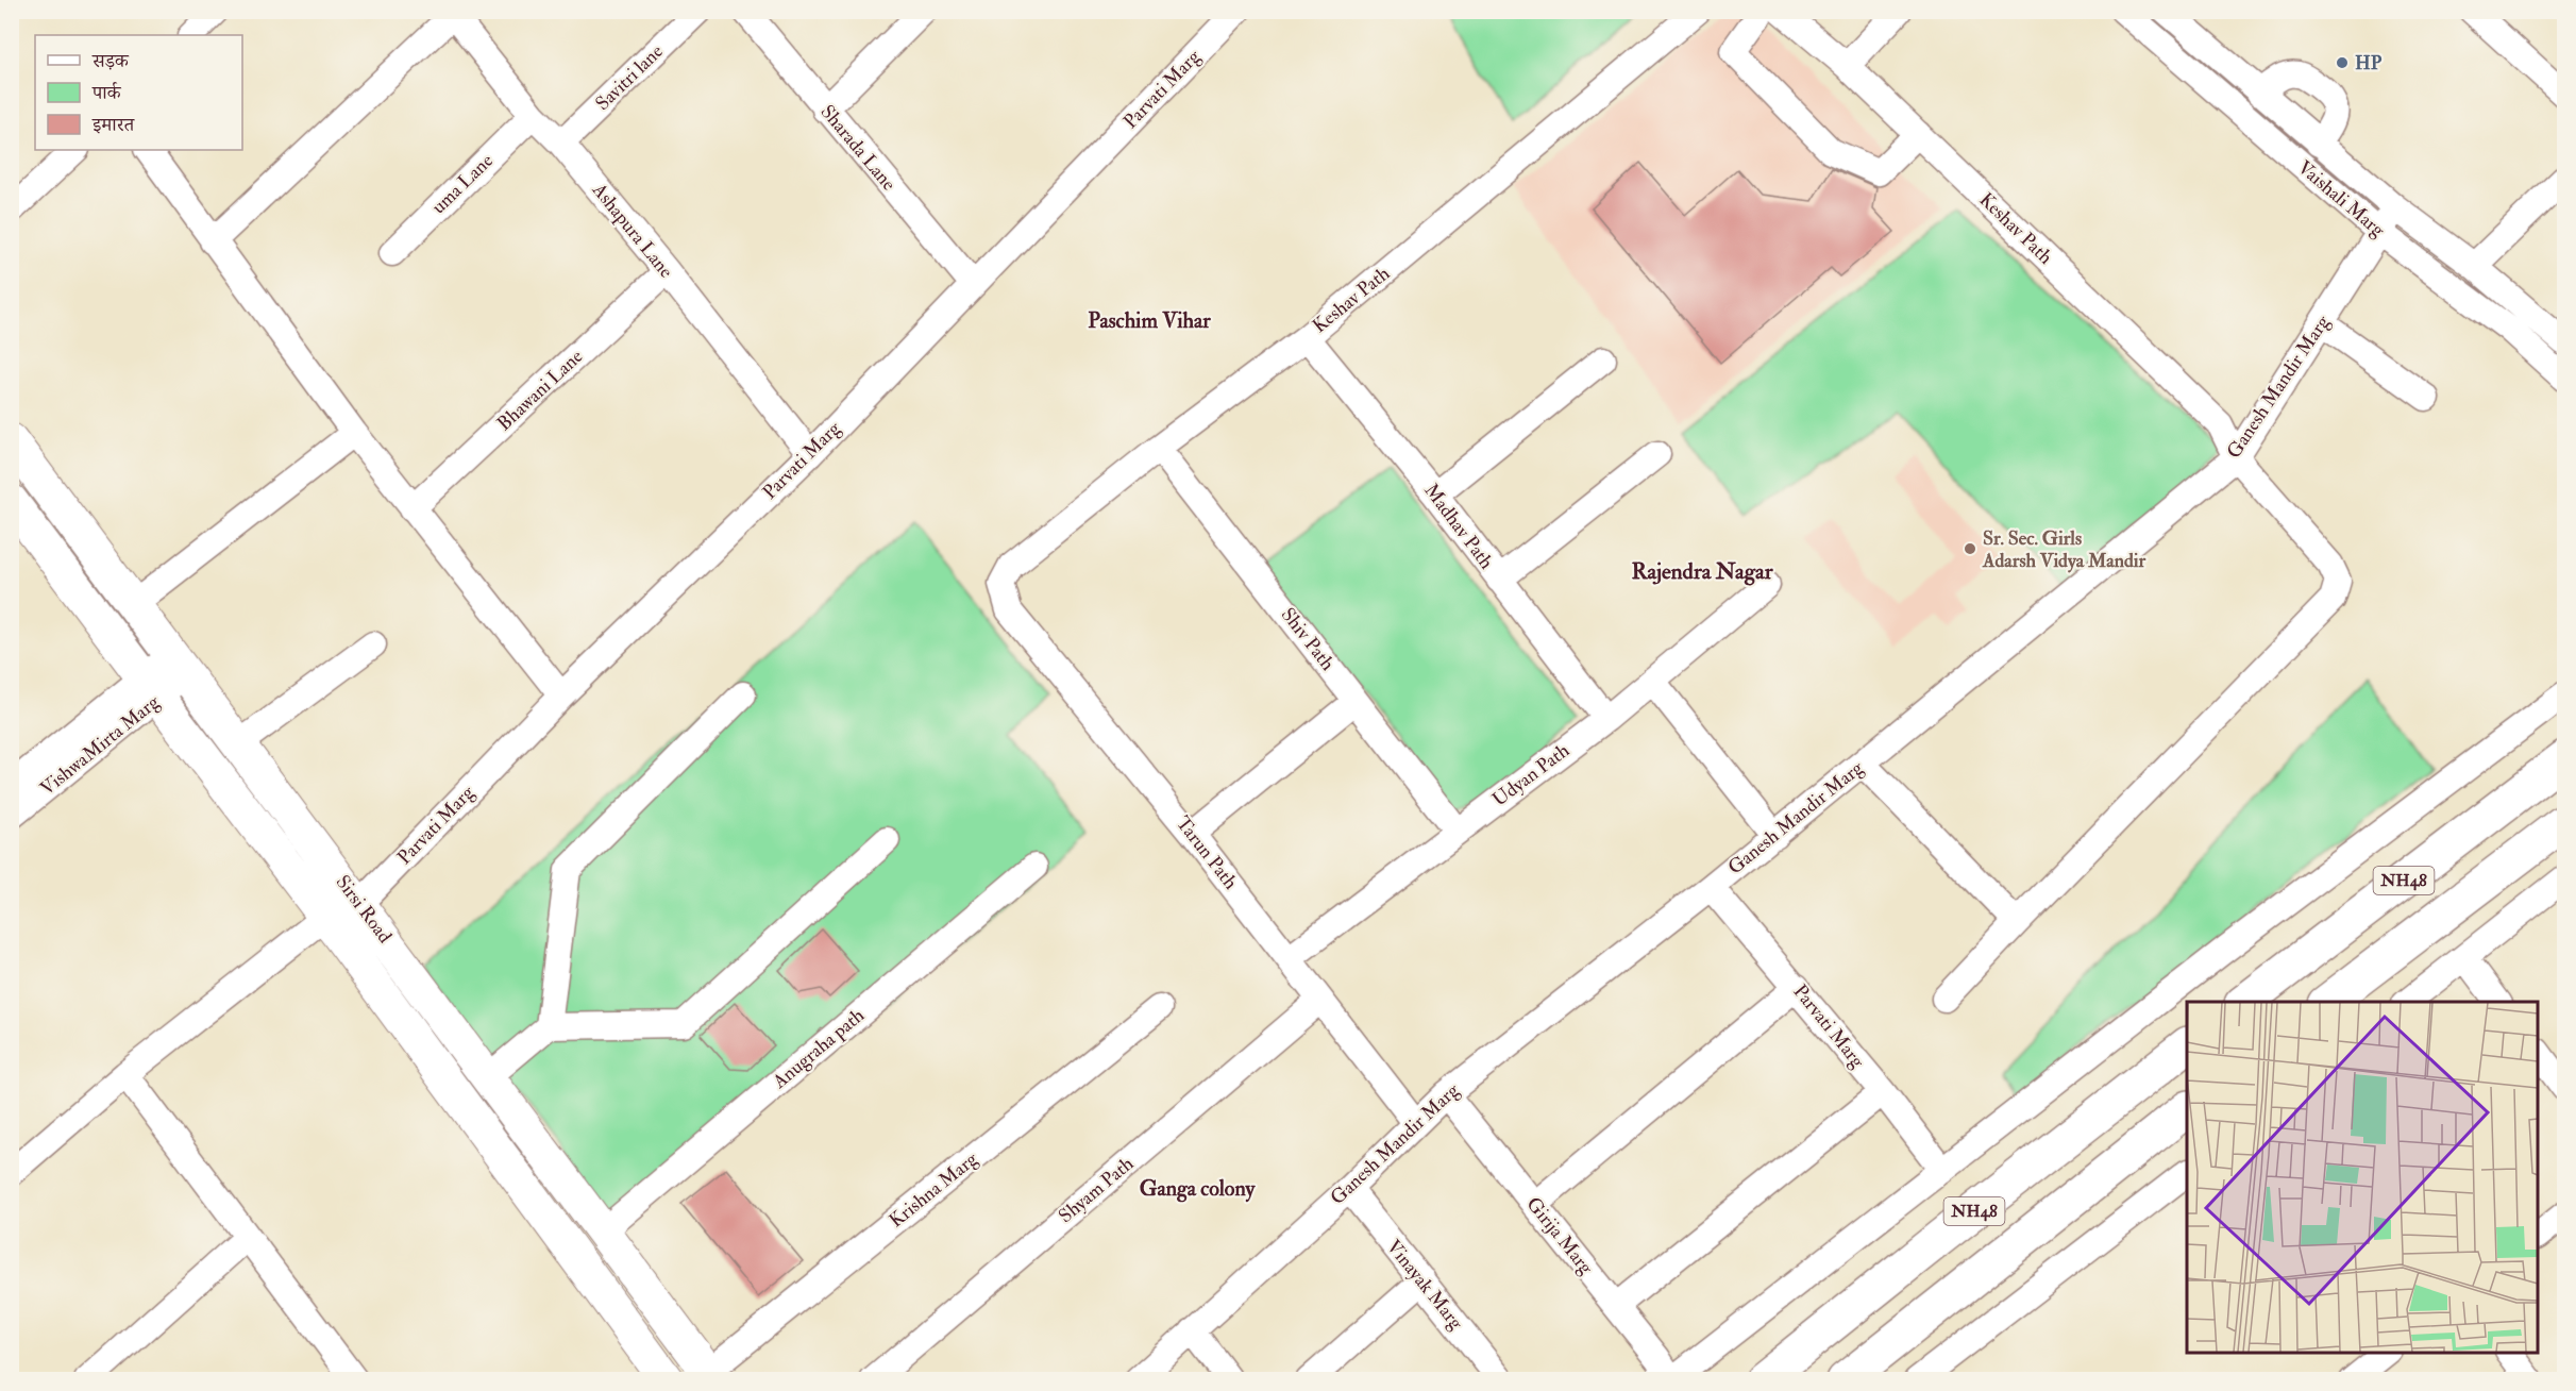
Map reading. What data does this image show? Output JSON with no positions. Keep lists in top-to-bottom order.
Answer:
{
  "streets": {
    "highway": ["NH48"],
    "main road": ["Sirsi Road"],
    "street": [
      "Savitri lane",
      "Parvati Marg",
      "Sharada Lane",
      "uma Lane",
      "Vaishali Marg",
      "Keshav Path",
      "Ashapura Lane",
      "Ganesh Mandir Marg",
      "Bhawani Lane",
      "Madhav Path",
      "Shiv Path",
      "VishwaMirta Marg",
      "Udyan Path",
      "Tarun Path",
      "Anugraha path",
      "Krishna Marg",
      "Shyam Path",
      "Girija Marg",
      "Vinayak Marg"
    ]
  },
  "crossings": [
    ["Savitri lane", "Ashapura Lane"],
    ["Parvati Marg", "Sharada Lane"],
    ["Parvati Marg", "Ashapura Lane"],
    ["Parvati Marg", "Ganesh Mandir Marg"],
    ["Parvati Marg", "Sirsi Road"],
    ["uma Lane", "Ashapura Lane"],
    ["Vaishali Marg", "Ganesh Mandir Marg"],
    ["Keshav Path", "Ganesh Mandir Marg"],
    ["Keshav Path", "Madhav Path"],
    ["Keshav Path", "Shiv Path"],
    ["Keshav Path", "Tarun Path"],
    ["Ashapura Lane", "Bhawani Lane"],
    ["Ganesh Mandir Marg", "Tarun Path"],
    ["Ganesh Mandir Marg", "Girija Marg"],
    ["Ganesh Mandir Marg", "Vinayak Marg"],
    ["Madhav Path", "Udyan Path"],
    ["Shiv Path", "Udyan Path"],
    ["VishwaMirta Marg", "Sirsi Road"],
    ["Udyan Path", "Tarun Path"],
    ["Tarun Path", "Shyam Path"],
    ["Sirsi Road", "Anugraha path"],
    ["Sirsi Road", "Krishna Marg"]
  ],
  "districts": ["Paschim Vihar", "Rajendra Nagar", "Ganga colony"],
  "places": ["HP", "Sr. Sec. Girls Adarsh Vidya Mandir"],
  "legend": ["सड़क", "पार्क", "इमारत"]
}
